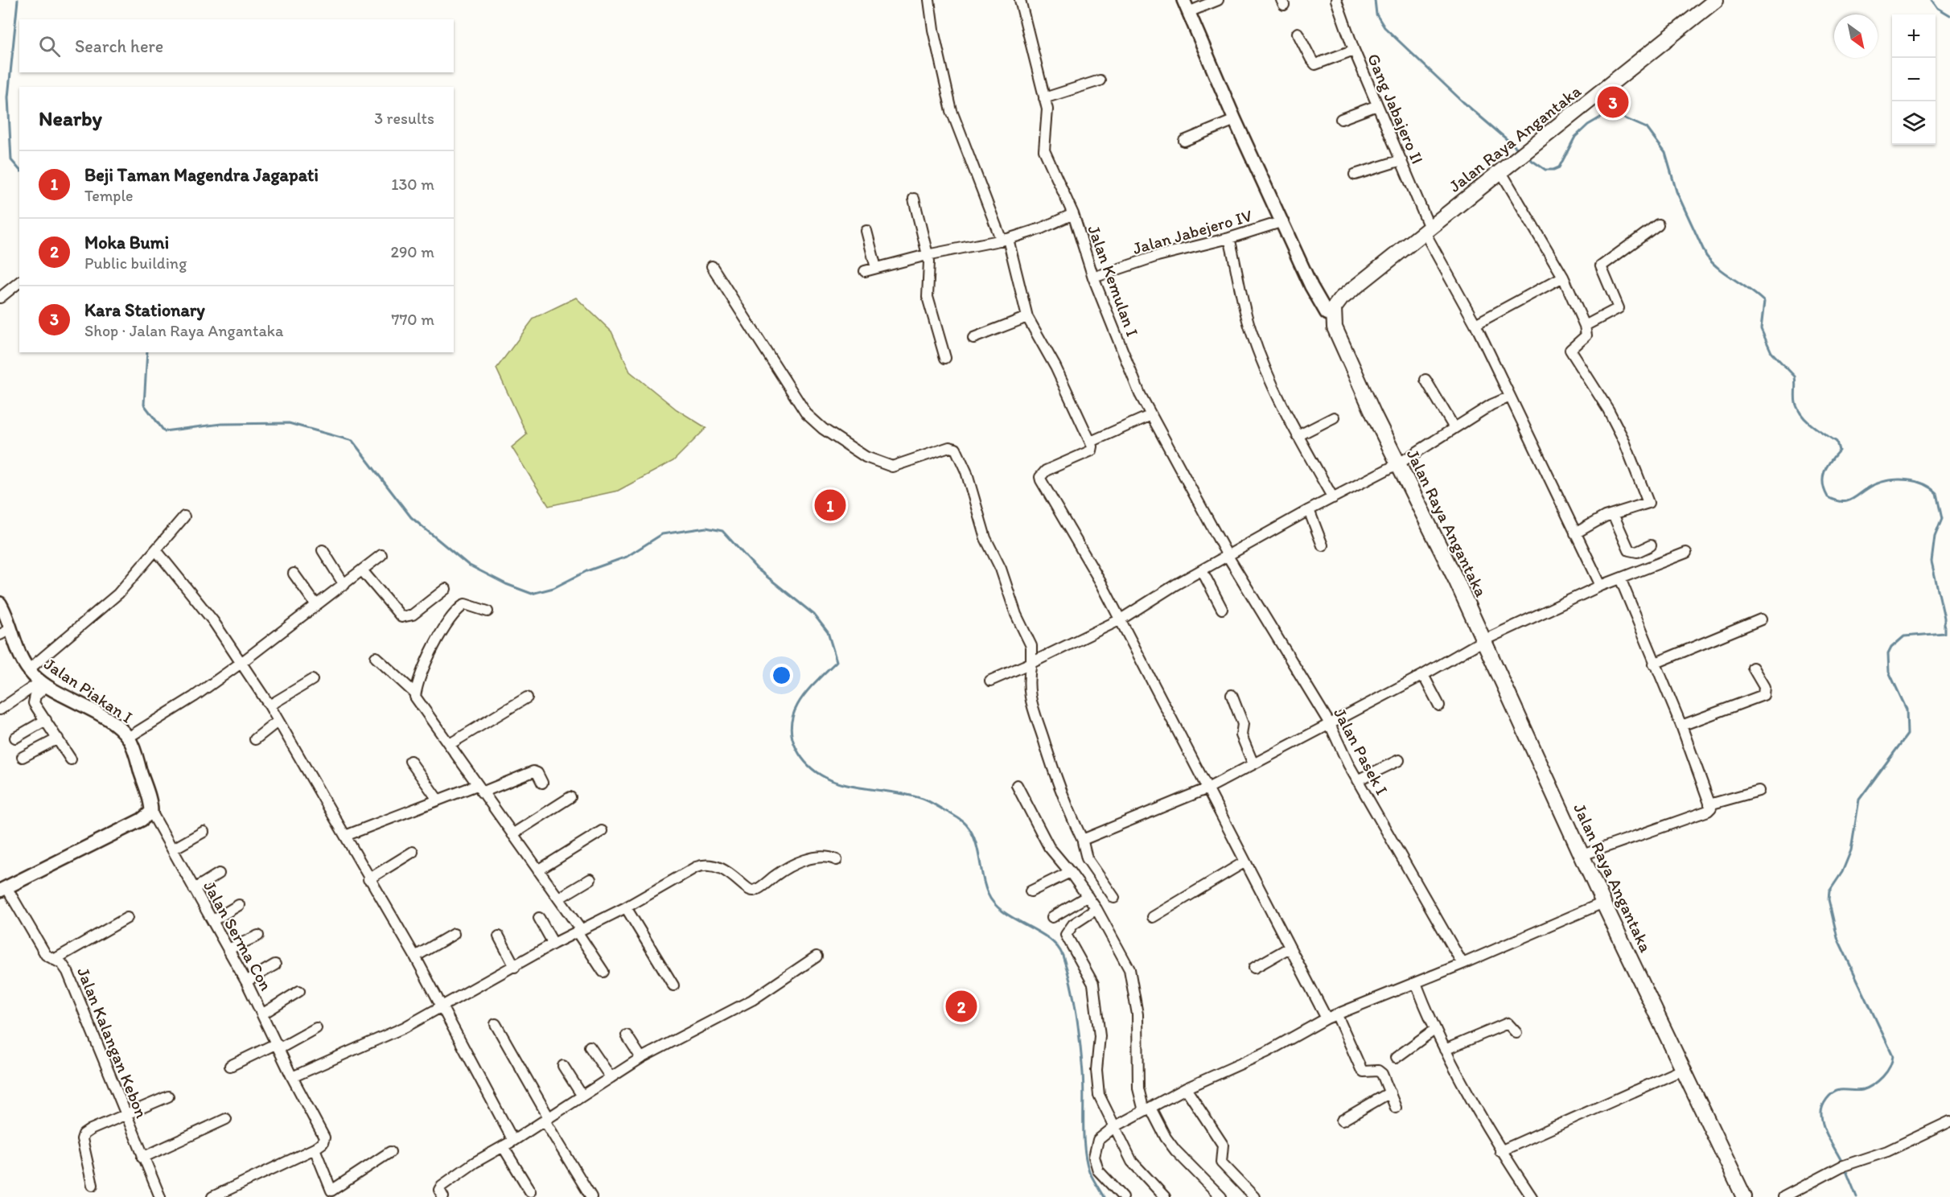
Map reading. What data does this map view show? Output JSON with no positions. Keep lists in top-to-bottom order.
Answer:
{
  "streets": {
    "main road": ["Jalan Raya Angantaka"],
    "street": [
      "Gang Jabajero II",
      "Jalan Jabejero IV",
      "Jalan Kemulan I",
      "Jalan Piakan I",
      "Jalan Pasek I",
      "Jalan Serma Con",
      "Jalan Kalangan Kebon"
    ]
  },
  "crossings": [
    ["Gang Jabajero II", "Jalan Raya Angantaka"],
    ["Jalan Jabejero IV", "Jalan Kemulan I"],
    ["Jalan Kemulan I", "Jalan Pasek I"],
    ["Jalan Piakan I", "Jalan Serma Con"]
  ],
  "north": "bottom right",
  "page": {
    "map_buttons": ["+", "−"],
    "search": "Search here",
    "pins": ["3", "1", "2"],
    "heading": ["Nearby", "3 results"],
    "list": [
      {
        "mark": "1",
        "name": "Beji Taman Magendra Jagapati",
        "note": "Temple",
        "value": "130 m"
      },
      {
        "mark": "2",
        "name": "Moka Bumi",
        "note": "Public building",
        "value": "290 m"
      },
      {
        "mark": "3",
        "name": "Kara Stationary",
        "note": "Shop · Jalan Raya Angantaka",
        "value": "770 m"
      }
    ]
  }
}
